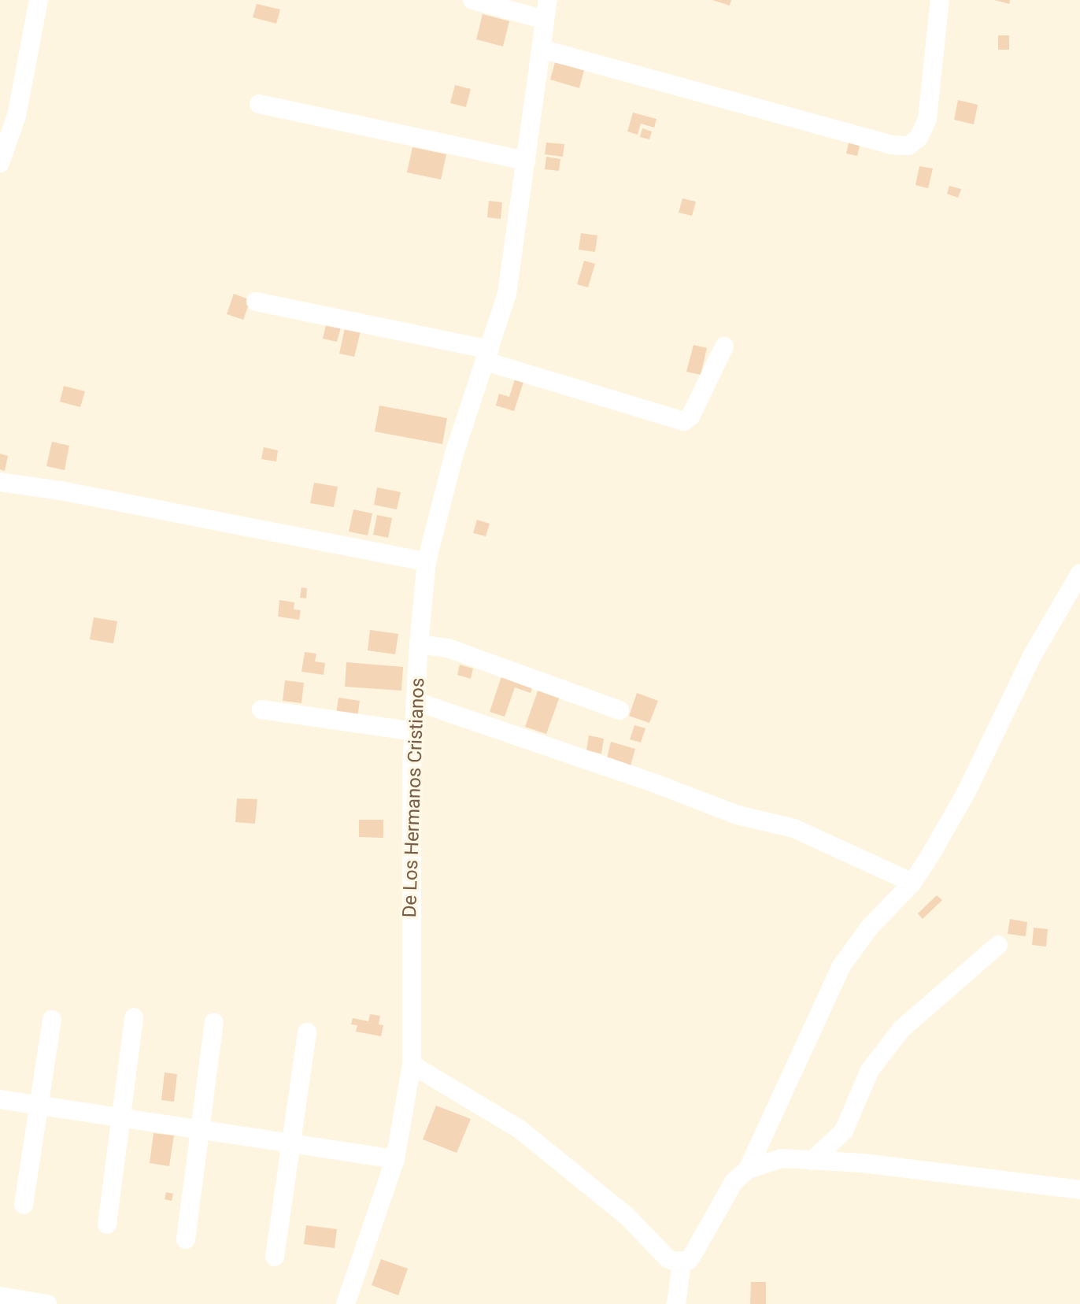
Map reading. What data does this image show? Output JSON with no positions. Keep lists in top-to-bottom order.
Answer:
{
  "streets": {
    "street": ["De Los Hermanos Cristianos"]
  }
}
